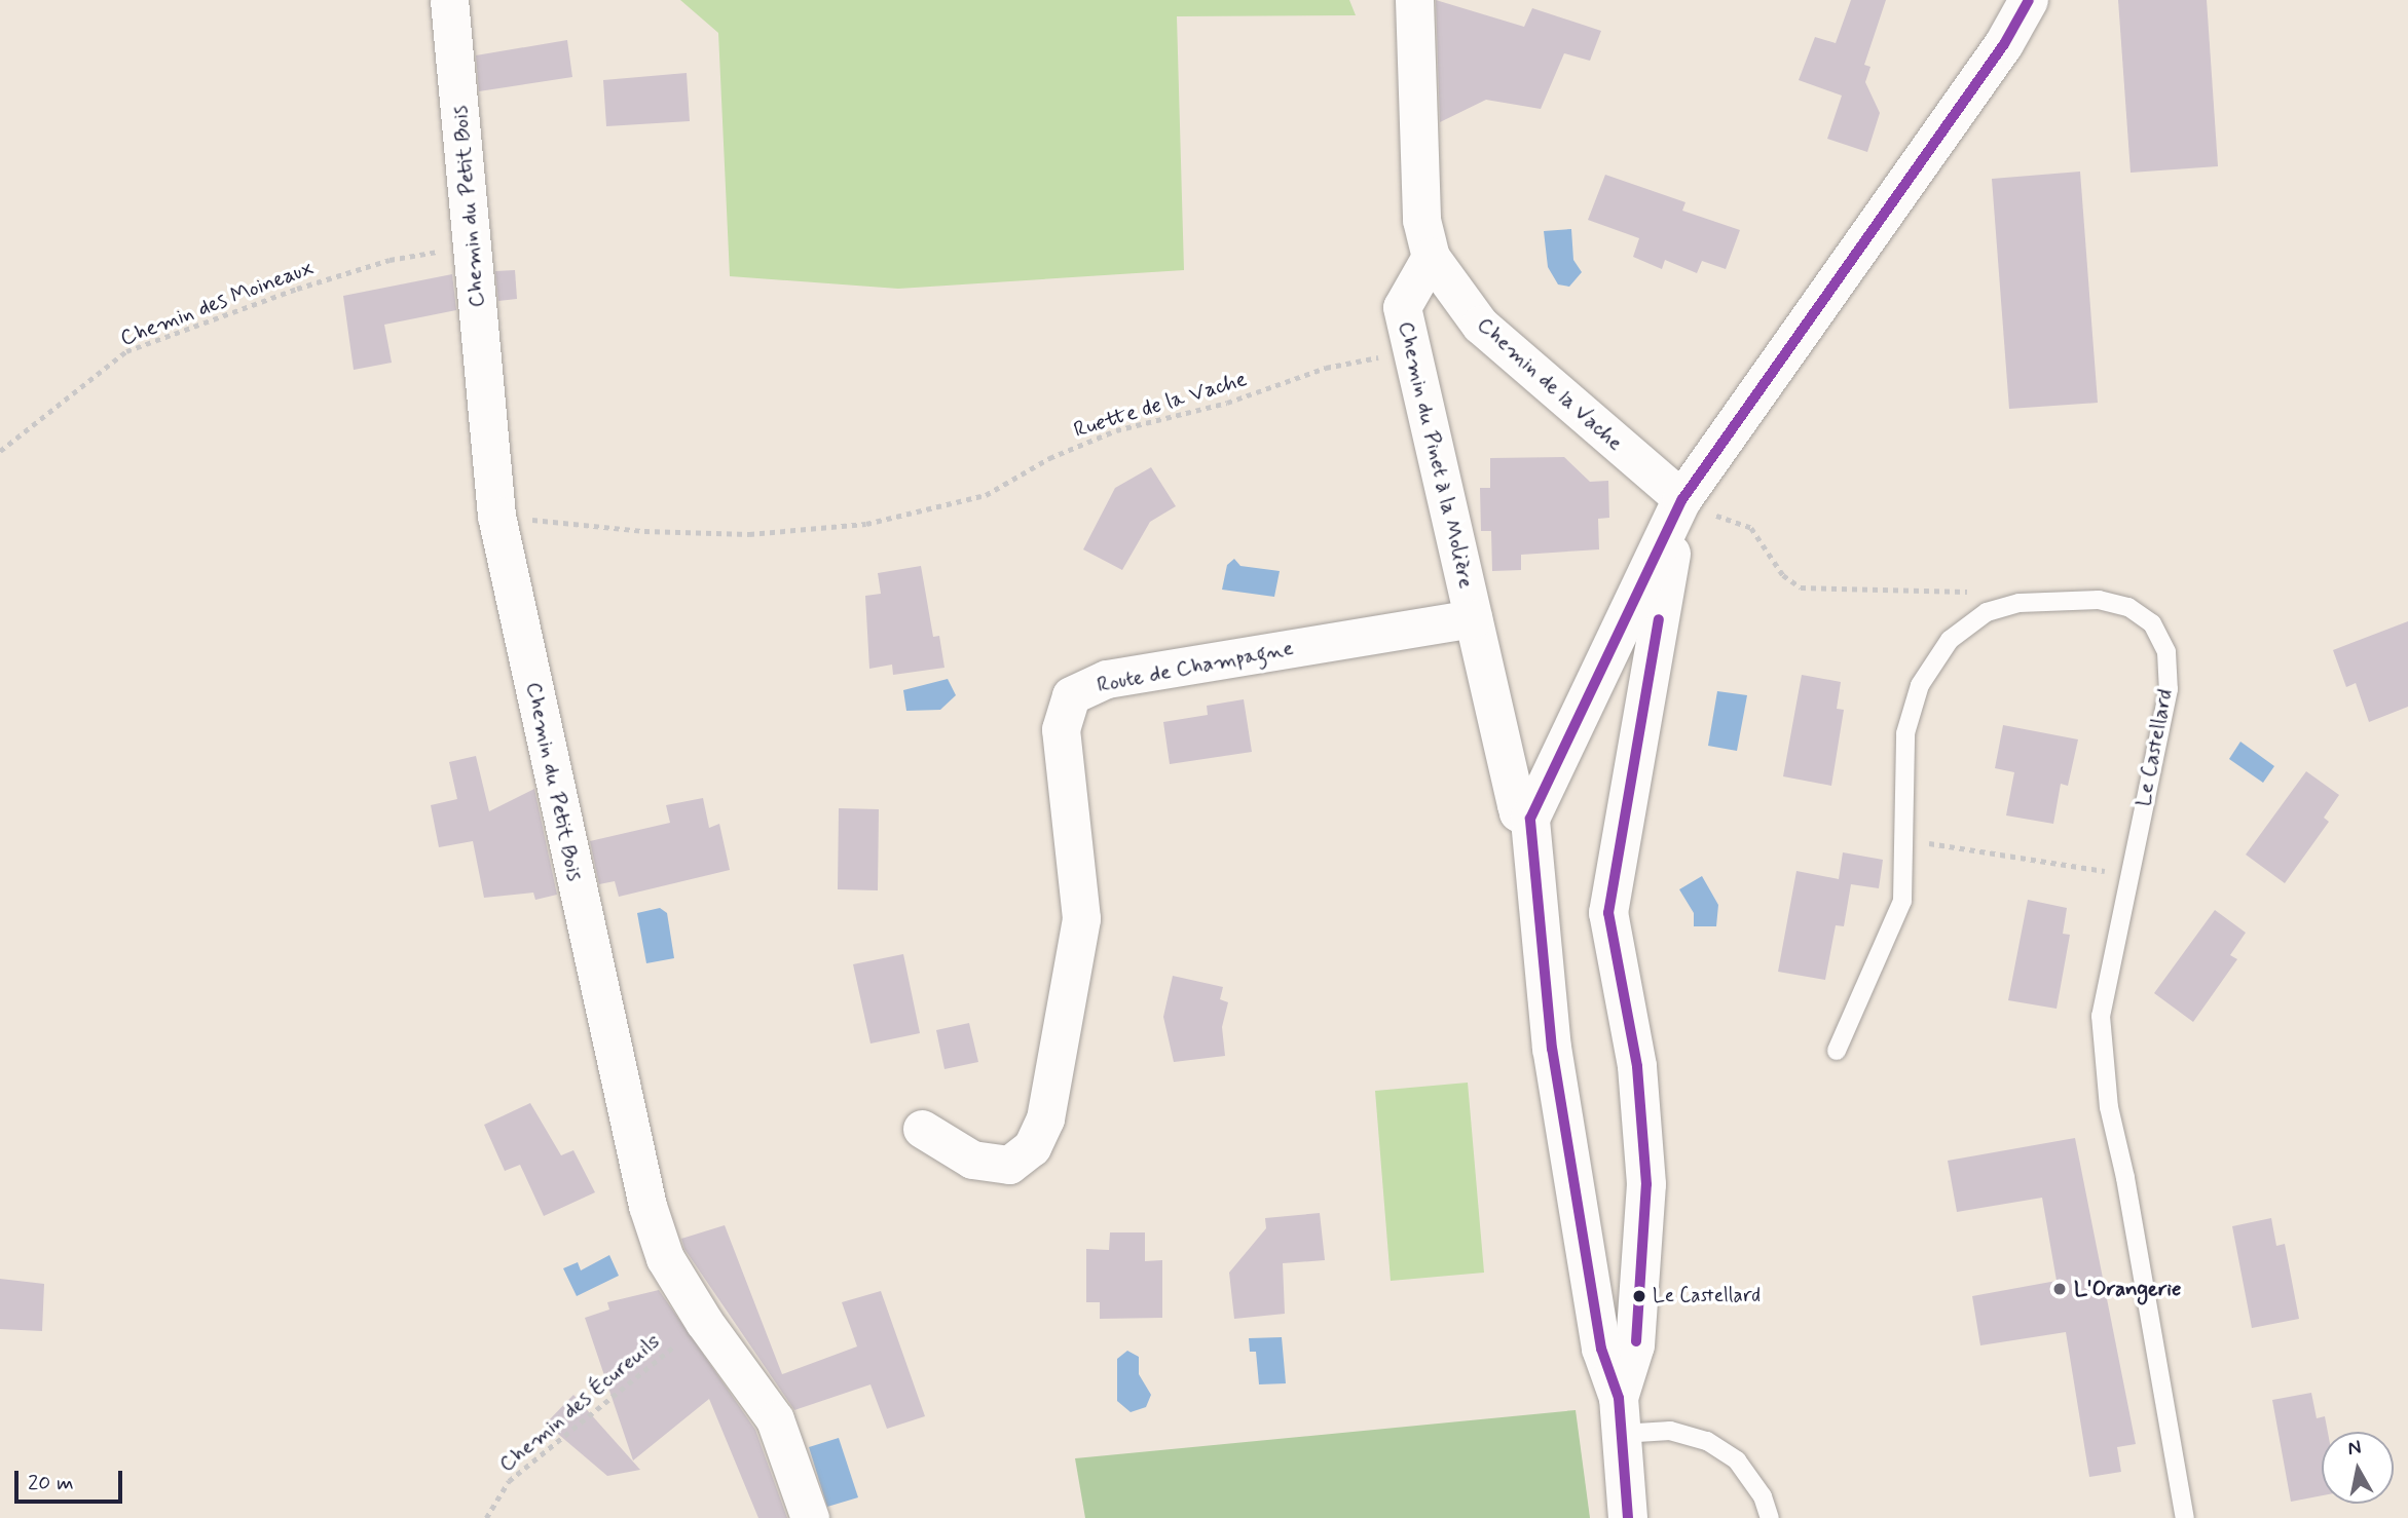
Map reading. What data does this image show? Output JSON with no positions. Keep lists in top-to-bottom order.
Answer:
{
  "streets": {
    "street": [
      "Chemin du Petit Bois",
      "Chemin de la Vache",
      "Chemin du Pinet à la Molière",
      "Route de Champagne"
    ],
    "lane": ["Le Castellard"],
    "path": ["Chemin des Moineaux", "Ruette de la Vache", "Chemin des Écureuils"]
  },
  "crossings": [
    ["Chemin du Petit Bois", "Chemin des Moineaux"],
    ["Chemin du Petit Bois", "Ruette de la Vache"],
    ["Chemin du Petit Bois", "Chemin des Écureuils"],
    ["Chemin de la Vache", "Chemin du Pinet à la Molière"],
    ["Ruette de la Vache", "Chemin du Pinet à la Molière"],
    ["Chemin du Pinet à la Molière", "Route de Champagne"]
  ],
  "places": ["L'Orangerie", "Le Castellard"],
  "scale_bar": "20 m",
  "north": "top"
}
